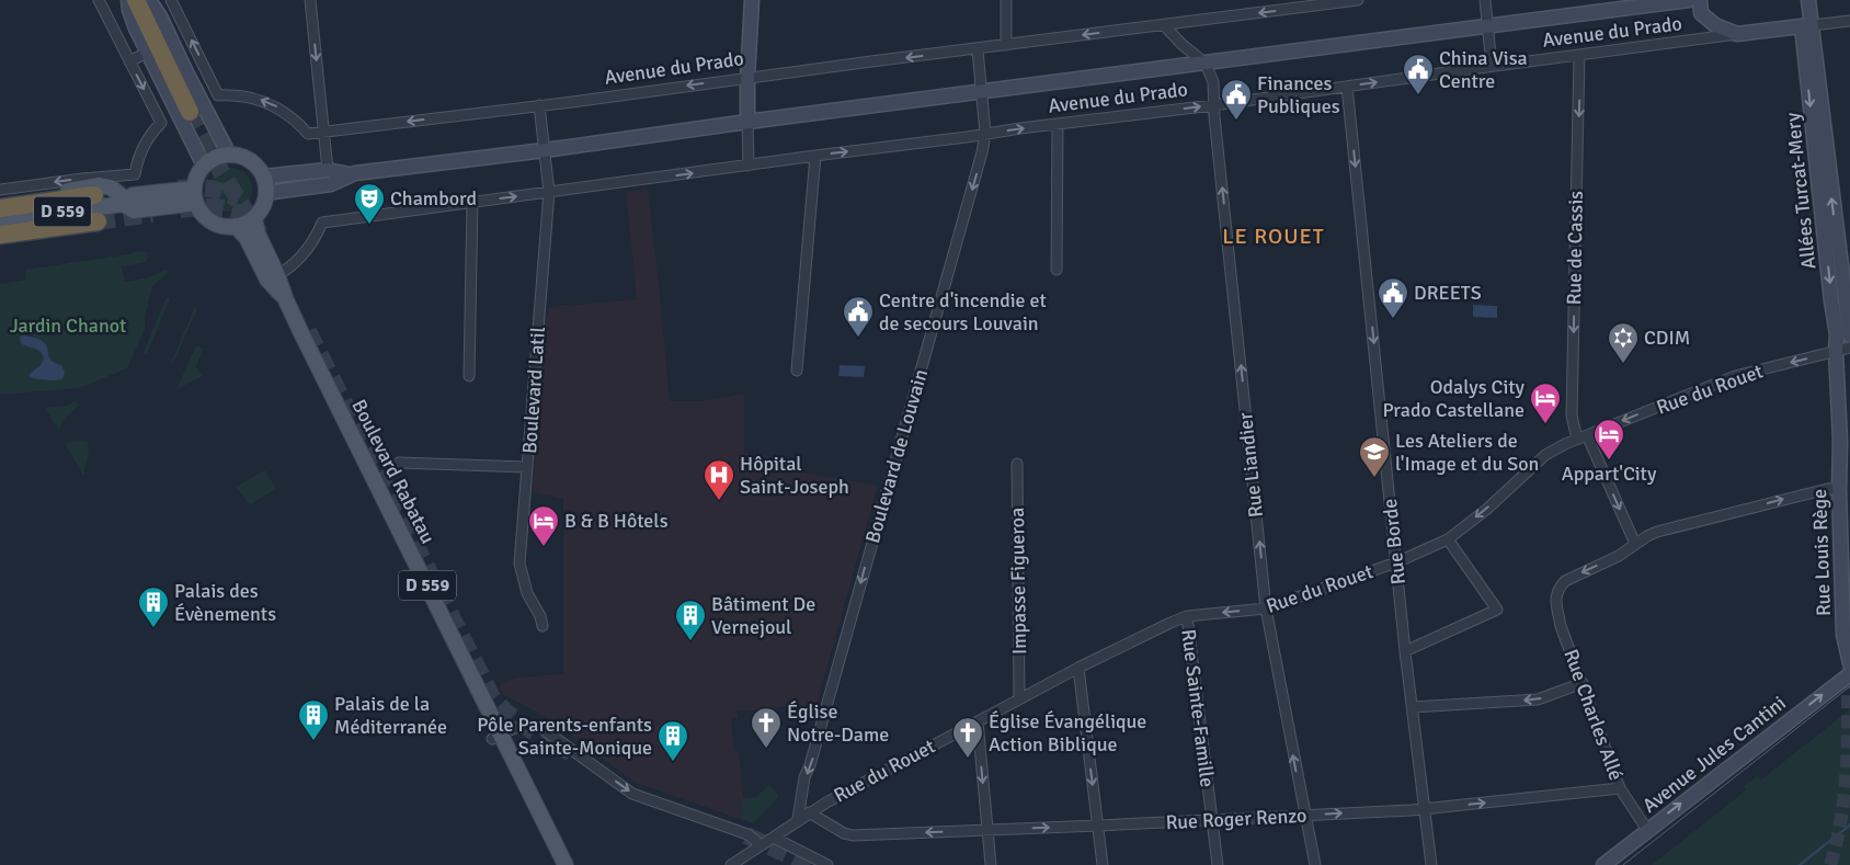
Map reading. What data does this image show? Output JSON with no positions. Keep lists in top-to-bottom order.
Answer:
{
  "streets": {
    "main road": [
      "Avenue du Prado",
      "Allées Turcat-Mery",
      "D 559",
      "Boulevard Rabatau",
      "Rue Louis Rège",
      "Avenue Jules Cantini"
    ],
    "street": [
      "Rue de Cassis",
      "Rue du Rouet",
      "Boulevard Latil",
      "Boulevard de Louvain",
      "Rue Liandier",
      "Rue Borde",
      "Impasse Figueroa",
      "Rue Sainte-Famille",
      "Rue Charles Allé",
      "Rue Roger Renzo"
    ]
  },
  "crossings": [
    ["Avenue du Prado", "Allées Turcat-Mery"],
    ["Avenue du Prado", "D 559"],
    ["Avenue du Prado", "Rue de Cassis"],
    ["Avenue du Prado", "Boulevard Latil"],
    ["Avenue du Prado", "Boulevard de Louvain"],
    ["Avenue du Prado", "Rue Liandier"],
    ["Avenue du Prado", "Boulevard Rabatau"],
    ["Avenue du Prado", "Rue Borde"],
    ["Allées Turcat-Mery", "Rue du Rouet"],
    ["Allées Turcat-Mery", "Rue Louis Rège"],
    ["D 559", "Boulevard Rabatau"],
    ["Rue de Cassis", "Rue du Rouet"],
    ["Rue de Cassis", "Rue Charles Allé"],
    ["Rue du Rouet", "Boulevard de Louvain"],
    ["Rue du Rouet", "Rue Liandier"],
    ["Rue du Rouet", "Rue Borde"],
    ["Rue du Rouet", "Rue Louis Rège"],
    ["Rue du Rouet", "Impasse Figueroa"],
    ["Rue du Rouet", "Rue Sainte-Famille"],
    ["Rue du Rouet", "Rue Roger Renzo"],
    ["Rue Liandier", "Rue Roger Renzo"],
    ["Rue Borde", "Rue Roger Renzo"],
    ["Rue Sainte-Famille", "Rue Roger Renzo"],
    ["Rue Charles Allé", "Avenue Jules Cantini"],
    ["Rue Charles Allé", "Rue Roger Renzo"]
  ],
  "one_way": [
    "Rue de Cassis",
    "Rue du Rouet",
    "Boulevard de Louvain",
    "Rue Liandier",
    "Rue Borde",
    "Avenue Jules Cantini"
  ],
  "districts": ["LE ROUET"],
  "parks": ["Jardin Chanot"],
  "places": {
    "public building": [
      "China Visa Centre",
      "Finances Publiques",
      "DREETS",
      "Centre d'incendie et de secours Louvain"
    ],
    "theatre": ["Chambord"],
    "synagogue": ["CDIM"],
    "hotel": ["Odalys City Prado Castellane", "Appart'City", "B & B Hôtels"],
    "school or university": ["Les Ateliers de l'Image et du Son"],
    "hospital": ["Hôpital Saint-Joseph"],
    "building": [
      "Palais des Évènements",
      "Bâtiment De Vernejoul",
      "Palais de la Méditerranée",
      "Pôle Parents-enfants Sainte-Monique"
    ],
    "church": ["Église Notre-Dame", "Église Évangélique Action Biblique"]
  }
}
